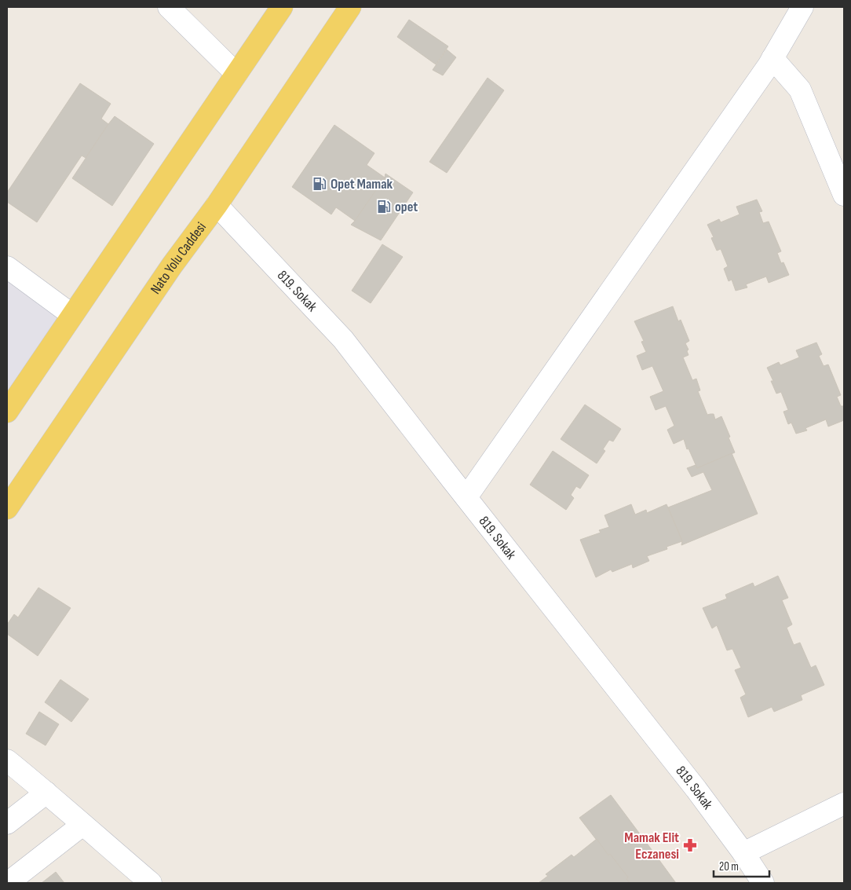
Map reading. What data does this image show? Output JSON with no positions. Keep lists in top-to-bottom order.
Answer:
{
  "streets": {
    "main road": ["Nato Yolu Caddesi"],
    "street": ["819. Sokak"]
  },
  "crossings": [
    ["Nato Yolu Caddesi", "819. Sokak"]
  ],
  "places": {
    "fuel station": ["Opet Mamak", "opet"],
    "pharmacy": ["Mamak Elit Eczanesi"]
  },
  "scale_bar": "20 m"
}
